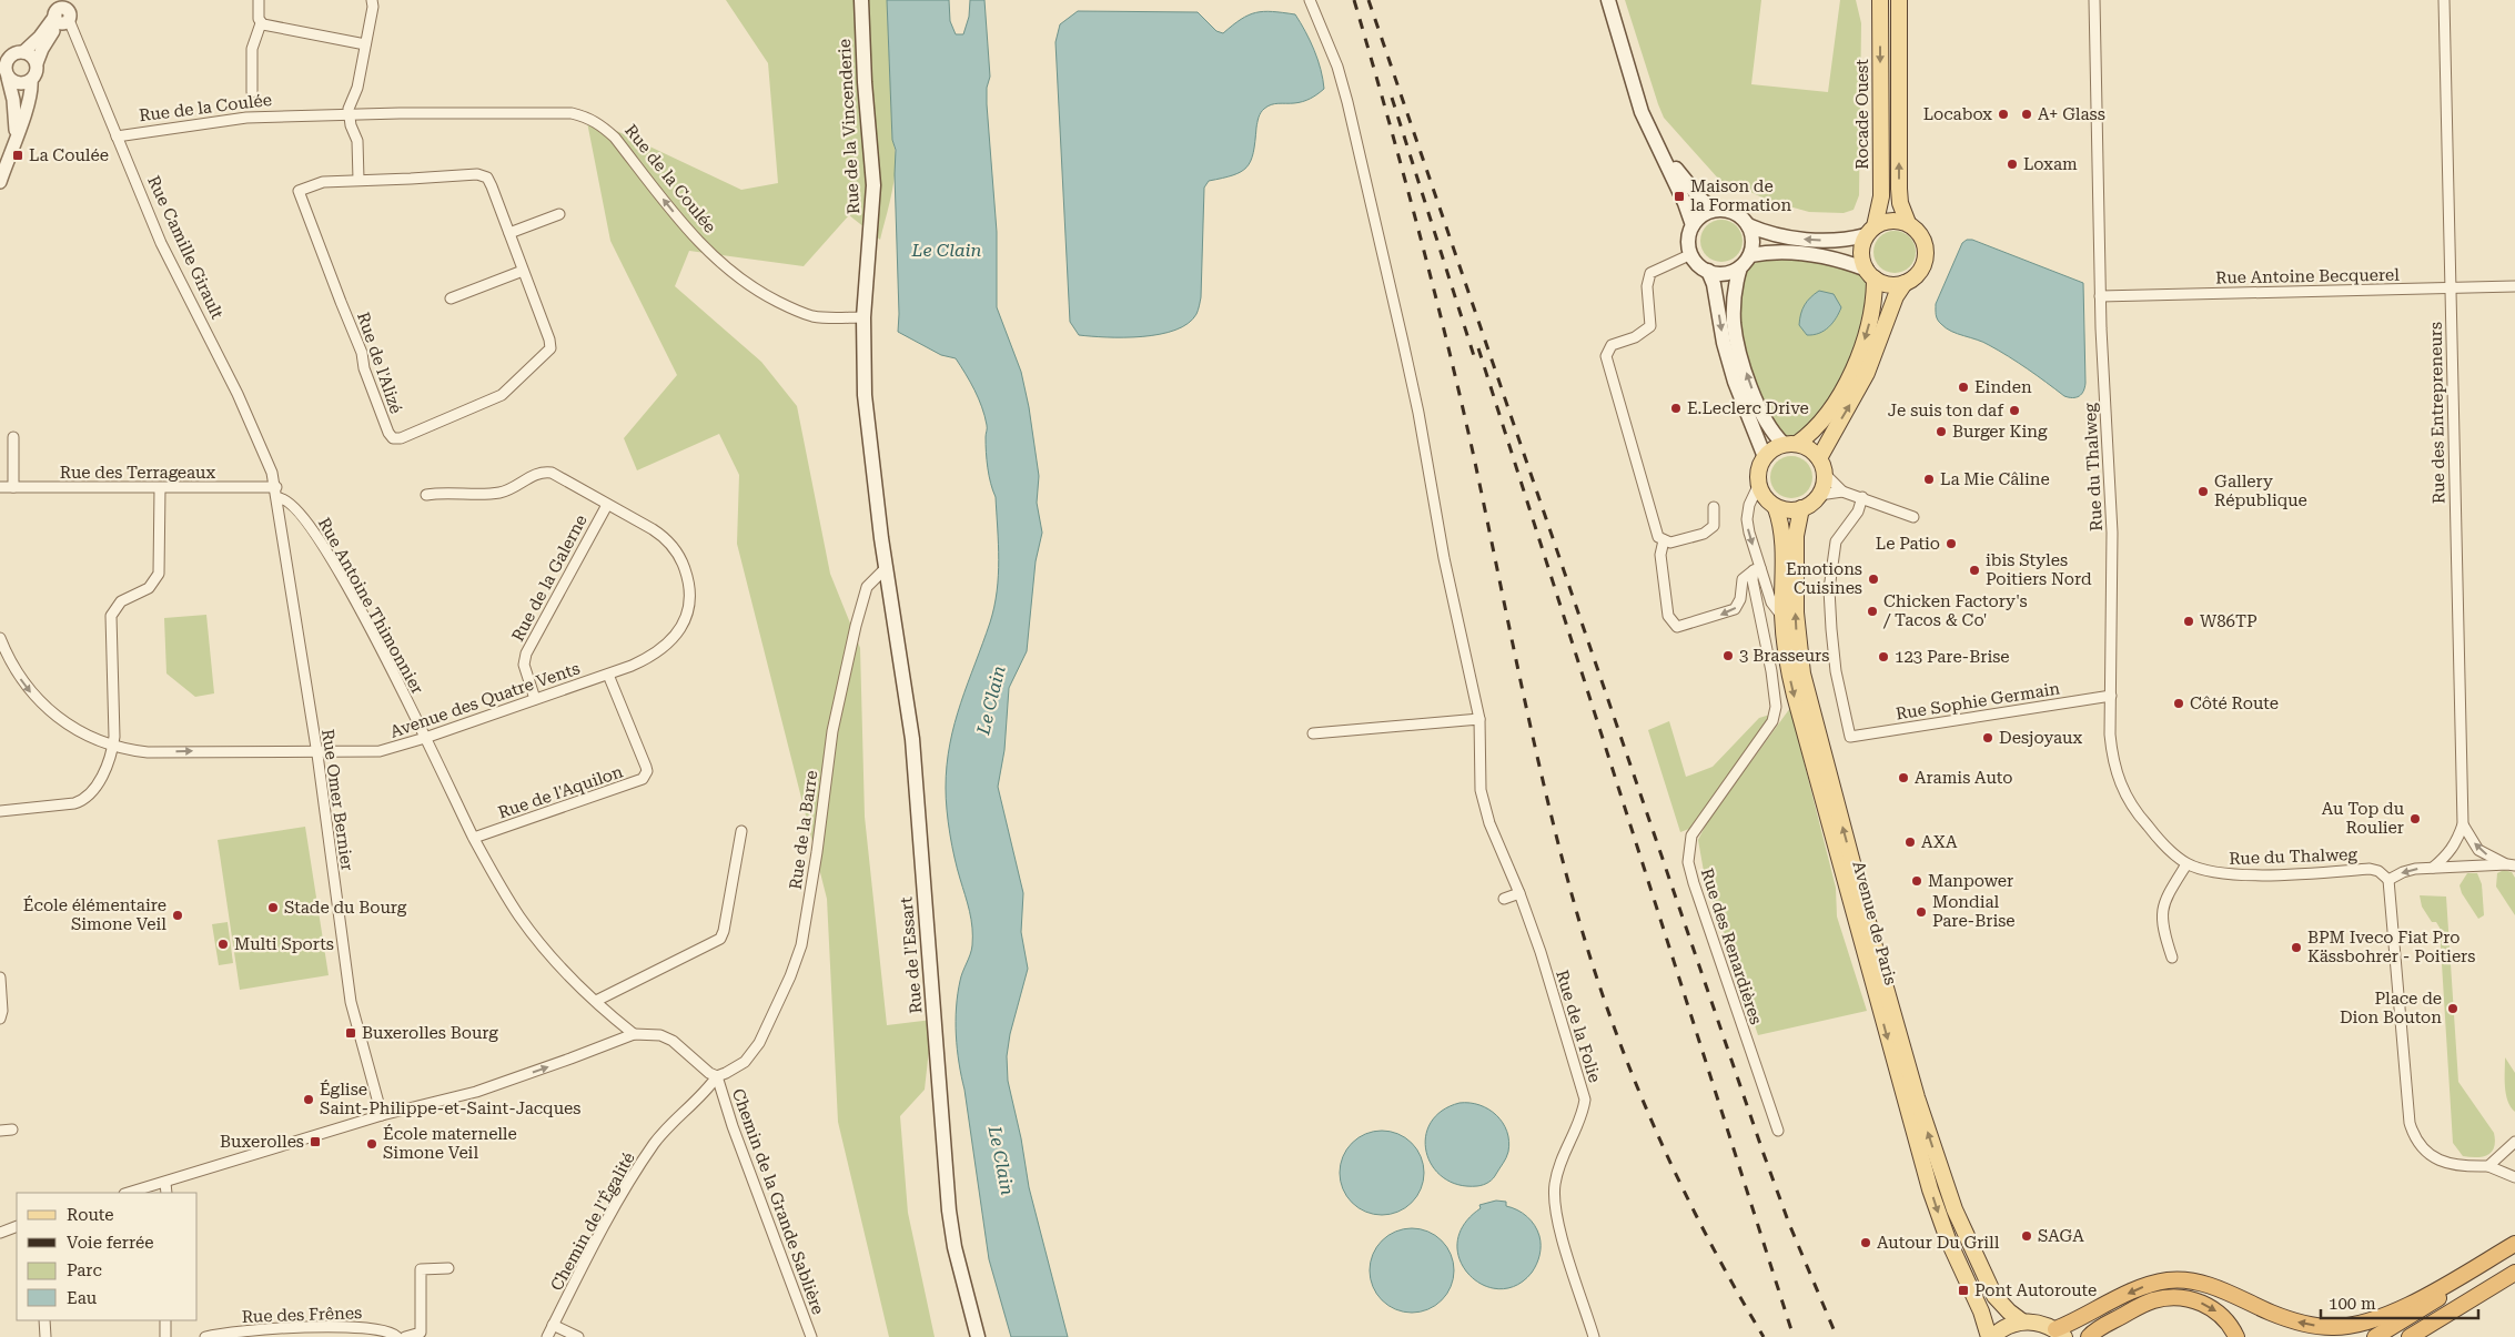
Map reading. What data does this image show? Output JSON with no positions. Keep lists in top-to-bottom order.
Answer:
{
  "streets": {
    "main road": [
      "Rocade Ouest",
      "Rue de la Vincenderie",
      "Avenue de Paris",
      "Rue de l'Essart"
    ],
    "street": [
      "Rue de la Coulée",
      "Rue Camille Girault",
      "Rue Antoine Becquerel",
      "Rue de l'Alizé",
      "Rue des Entrepreneurs",
      "Rue du Thalweg",
      "Rue des Terrageaux",
      "Rue de la Galerne",
      "Rue Antoine Thimonnier",
      "Avenue des Quatre Vents",
      "Rue Sophie Germain",
      "Rue de l'Aquilon",
      "Rue Omer Bernier",
      "Rue de la Barre",
      "Rue des Renardières",
      "Rue de la Folie",
      "Chemin de la Grande Sablière",
      "Chemin de l'Égalité",
      "Rue des Frênes"
    ]
  },
  "crossings": [
    ["Rue de la Coulée", "Rue de la Vincenderie"],
    ["Rue de la Coulée", "Rue Camille Girault"],
    ["Rue Camille Girault", "Rue des Terrageaux"],
    ["Rue Camille Girault", "Rue Omer Bernier"],
    ["Rue Antoine Becquerel", "Rue des Entrepreneurs"],
    ["Rue Antoine Becquerel", "Rue du Thalweg"],
    ["Rue du Thalweg", "Rue Sophie Germain"],
    ["Rue des Terrageaux", "Rue Omer Bernier"],
    ["Rue de la Galerne", "Avenue des Quatre Vents"],
    ["Rue Antoine Thimonnier", "Avenue des Quatre Vents"],
    ["Rue Antoine Thimonnier", "Rue de l'Aquilon"],
    ["Rue Antoine Thimonnier", "Rue Omer Bernier"],
    ["Avenue des Quatre Vents", "Rue de l'Aquilon"],
    ["Avenue des Quatre Vents", "Rue Omer Bernier"],
    ["Rue de la Barre", "Rue de l'Essart"],
    ["Rue de la Barre", "Chemin de la Grande Sablière"],
    ["Rue de la Barre", "Chemin de l'Égalité"],
    ["Avenue de Paris", "Rue des Renardières"],
    ["Chemin de la Grande Sablière", "Chemin de l'Égalité"]
  ],
  "one_way": ["Rue de la Coulée"],
  "water": ["Le Clain"],
  "places": {
    "other": [
      "Locabox",
      "A+ Glass",
      "Loxam",
      "Einden",
      "E.Leclerc Drive",
      "Je suis ton daf",
      "Burger King",
      "La Mie Câline",
      "Gallery République",
      "Le Patio",
      "ibis Styles Poitiers Nord",
      "Emotions Cuisines",
      "Chicken Factory's / Tacos & Co'",
      "W86TP",
      "3 Brasseurs",
      "123 Pare-Brise",
      "Côté Route",
      "Desjoyaux",
      "Aramis Auto",
      "Au Top du Roulier",
      "AXA",
      "Manpower",
      "Stade du Bourg",
      "Mondial Pare-Brise",
      "École élémentaire Simone Veil",
      "Multi Sports",
      "BPM Iveco Fiat Pro Kässbohrer - Poitiers",
      "Place de Dion Bouton",
      "Église Saint-Philippe-et-Saint-Jacques",
      "École maternelle Simone Veil",
      "SAGA",
      "Autour Du Grill"
    ],
    "transit": [
      "La Coulée",
      "Maison de la Formation",
      "Buxerolles Bourg",
      "Buxerolles",
      "Pont Autoroute"
    ]
  },
  "legend": [
    "Route",
    "Voie ferrée",
    "Parc",
    "Eau"
  ],
  "scale_bar": "100 m"
}
